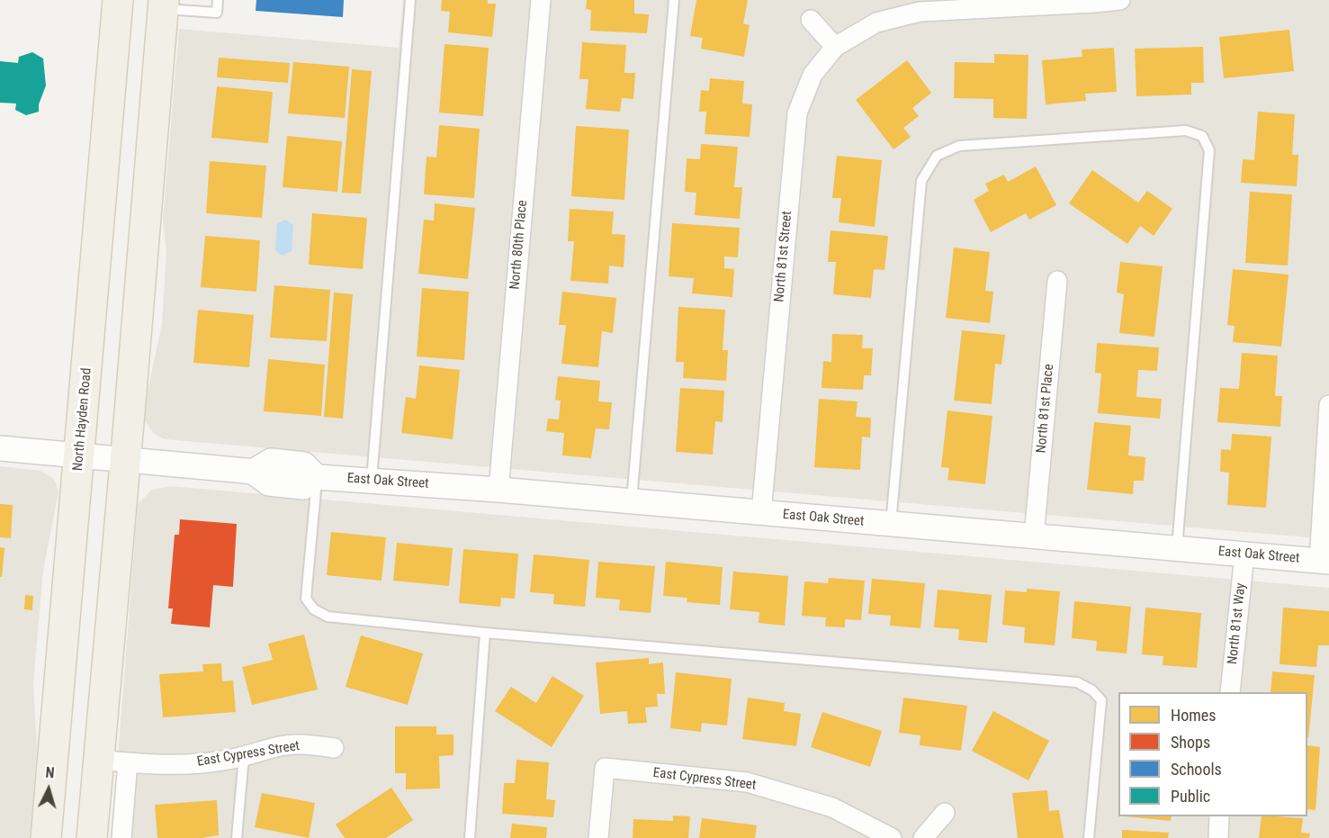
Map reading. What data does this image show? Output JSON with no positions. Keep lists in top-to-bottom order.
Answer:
{
  "streets": {
    "main road": ["North Hayden Road"],
    "street": [
      "North 80th Place",
      "North 81st Street",
      "North 81st Place",
      "East Oak Street",
      "North 81st Way",
      "East Cypress Street"
    ]
  },
  "crossings": [
    ["North 80th Place", "East Oak Street"],
    ["North 81st Street", "East Oak Street"],
    ["North 81st Place", "East Oak Street"],
    ["North Hayden Road", "East Oak Street"],
    ["East Oak Street", "North 81st Way"]
  ],
  "legend": [
    "Homes",
    "Shops",
    "Schools",
    "Public"
  ],
  "north": "top"
}
